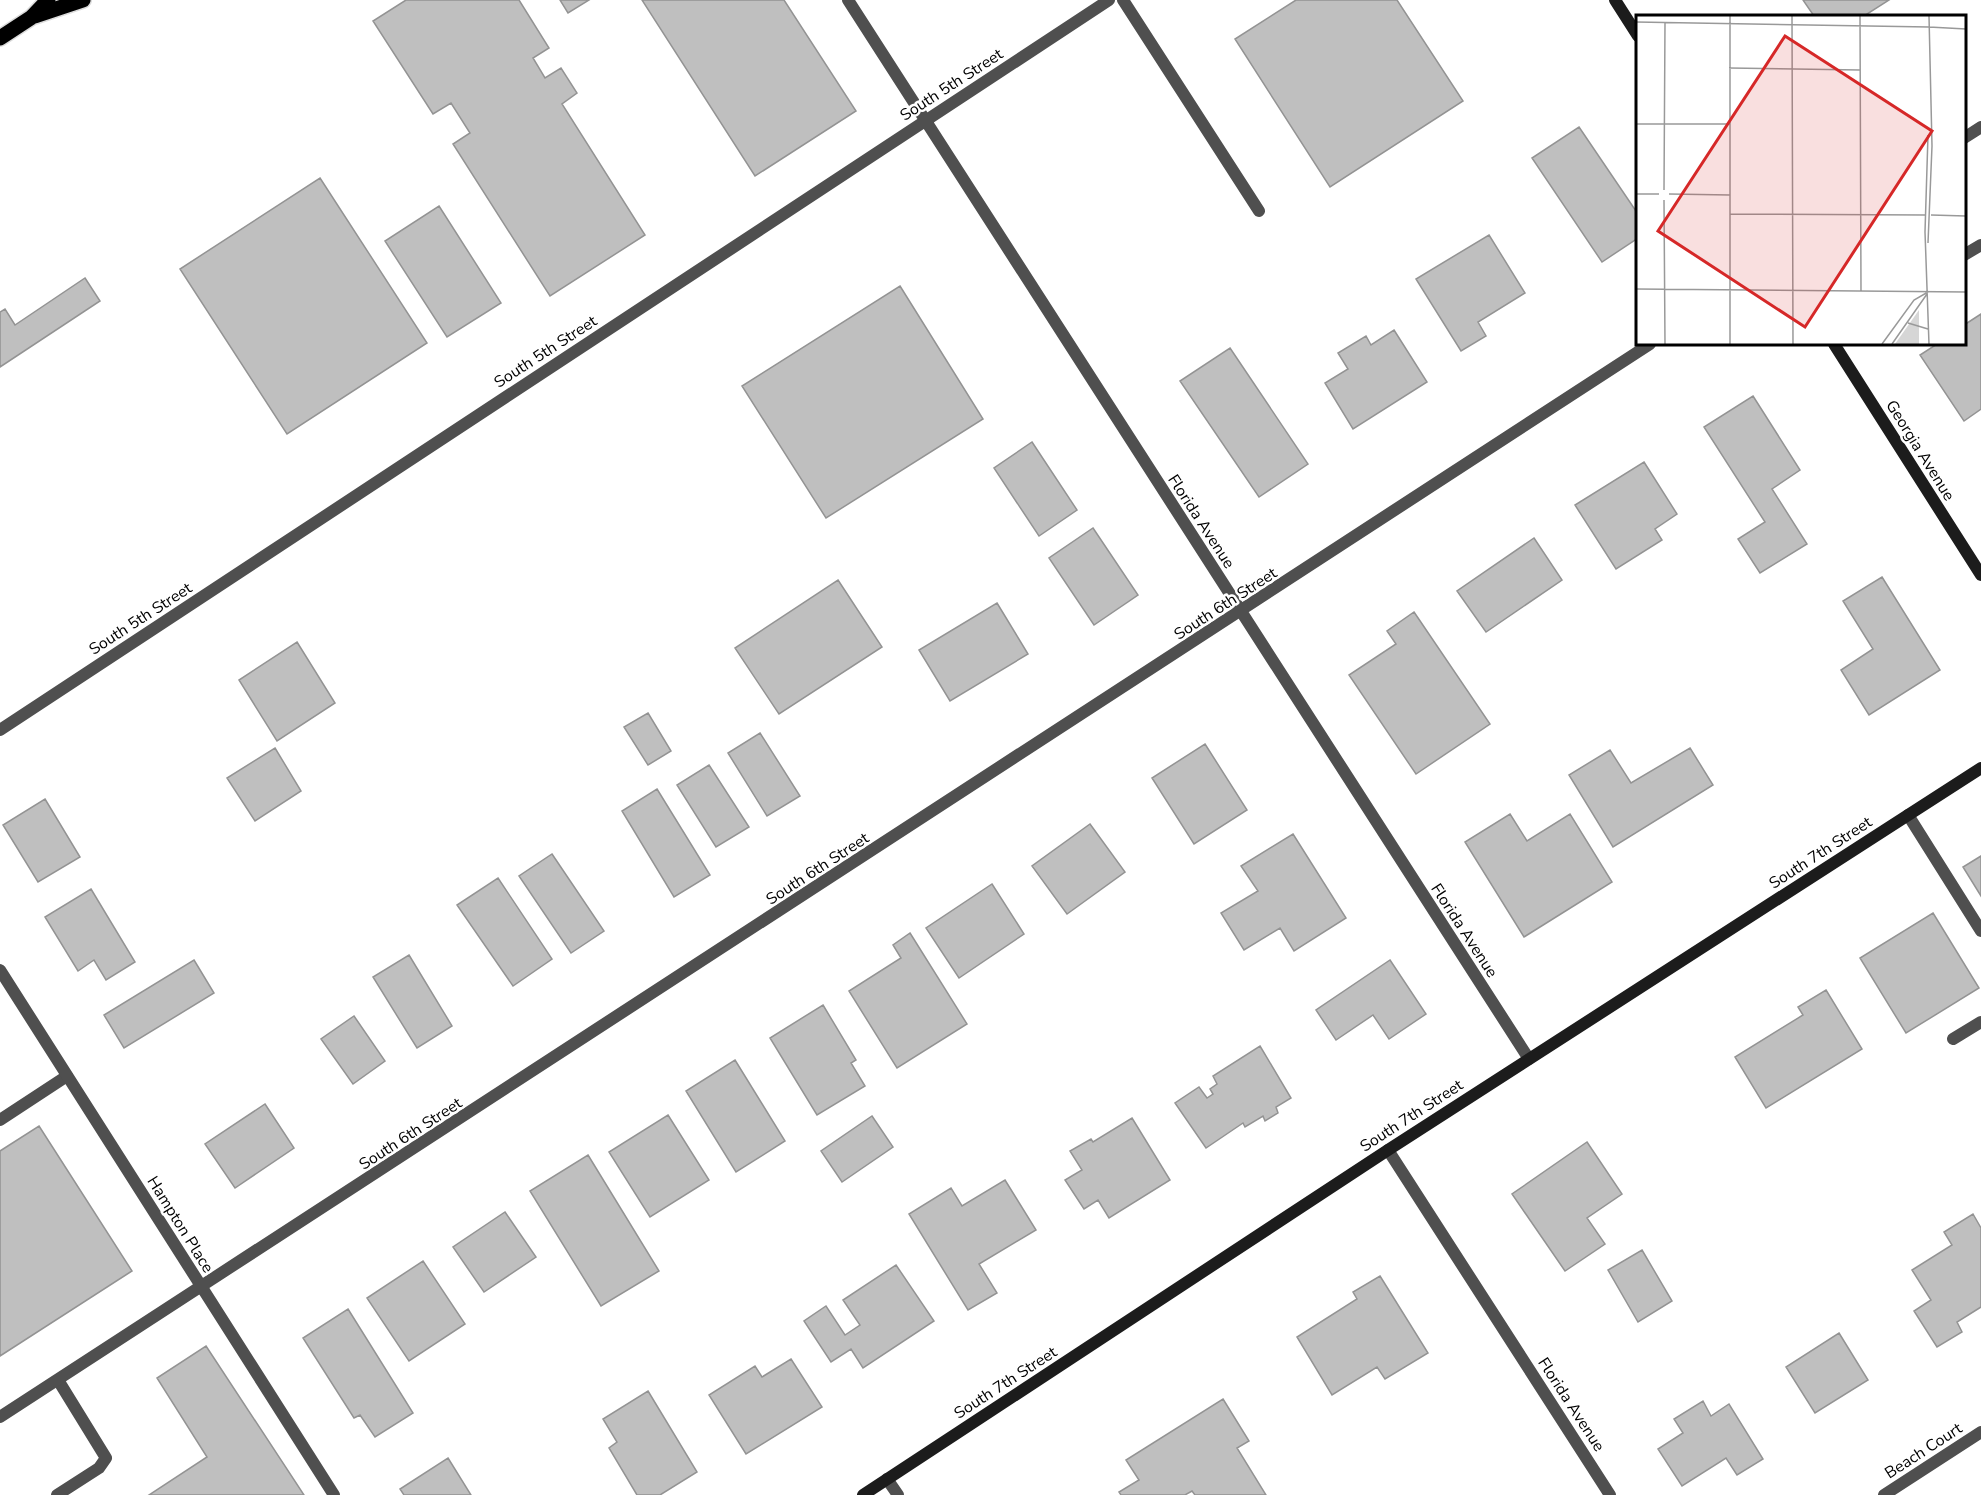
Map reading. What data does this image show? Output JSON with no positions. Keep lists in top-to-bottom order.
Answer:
{
  "streets": {
    "street": [
      "South 5th Street",
      "Georgia Avenue",
      "Florida Avenue",
      "South 6th Street",
      "South 7th Street",
      "Hampton Place",
      "Beach Court"
    ]
  },
  "crossings": [
    ["South 5th Street", "Florida Avenue"],
    ["Florida Avenue", "South 6th Street"],
    ["Florida Avenue", "South 7th Street"],
    ["South 6th Street", "Hampton Place"]
  ]
}
